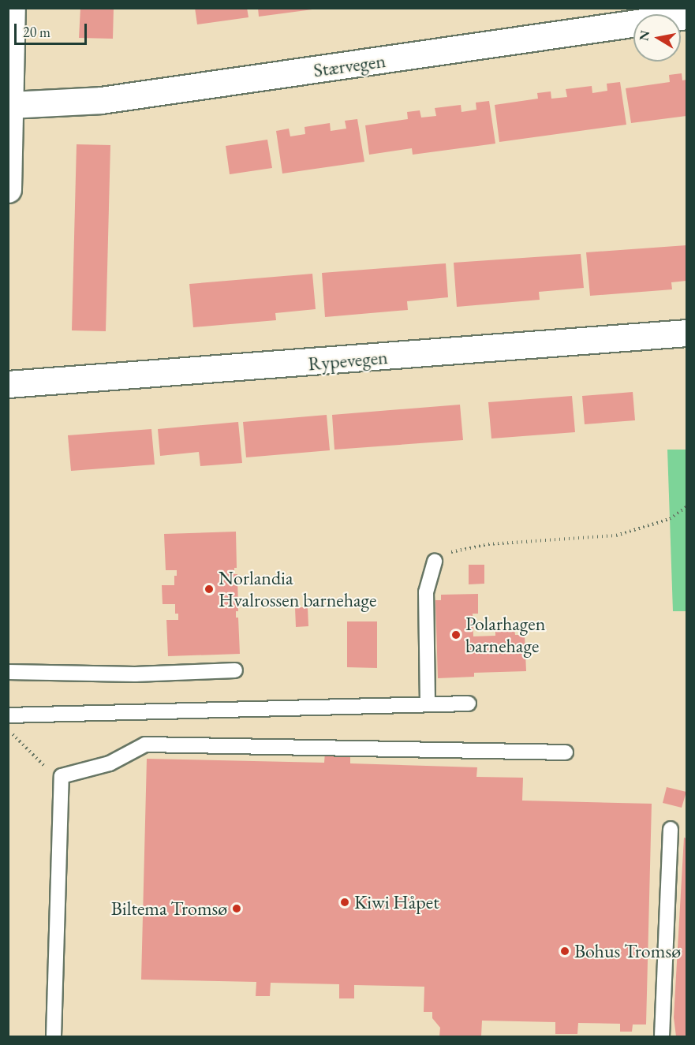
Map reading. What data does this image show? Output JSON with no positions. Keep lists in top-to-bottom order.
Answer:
{
  "streets": {
    "street": ["Stærvegen", "Rypevegen"]
  },
  "places": [
    "Norlandia Hvalrossen barnehage",
    "Polarhagen barnehage",
    "Kiwi Håpet",
    "Biltema Tromsø",
    "Bohus Tromsø"
  ],
  "scale_bar": "20 m",
  "north": "left"
}
